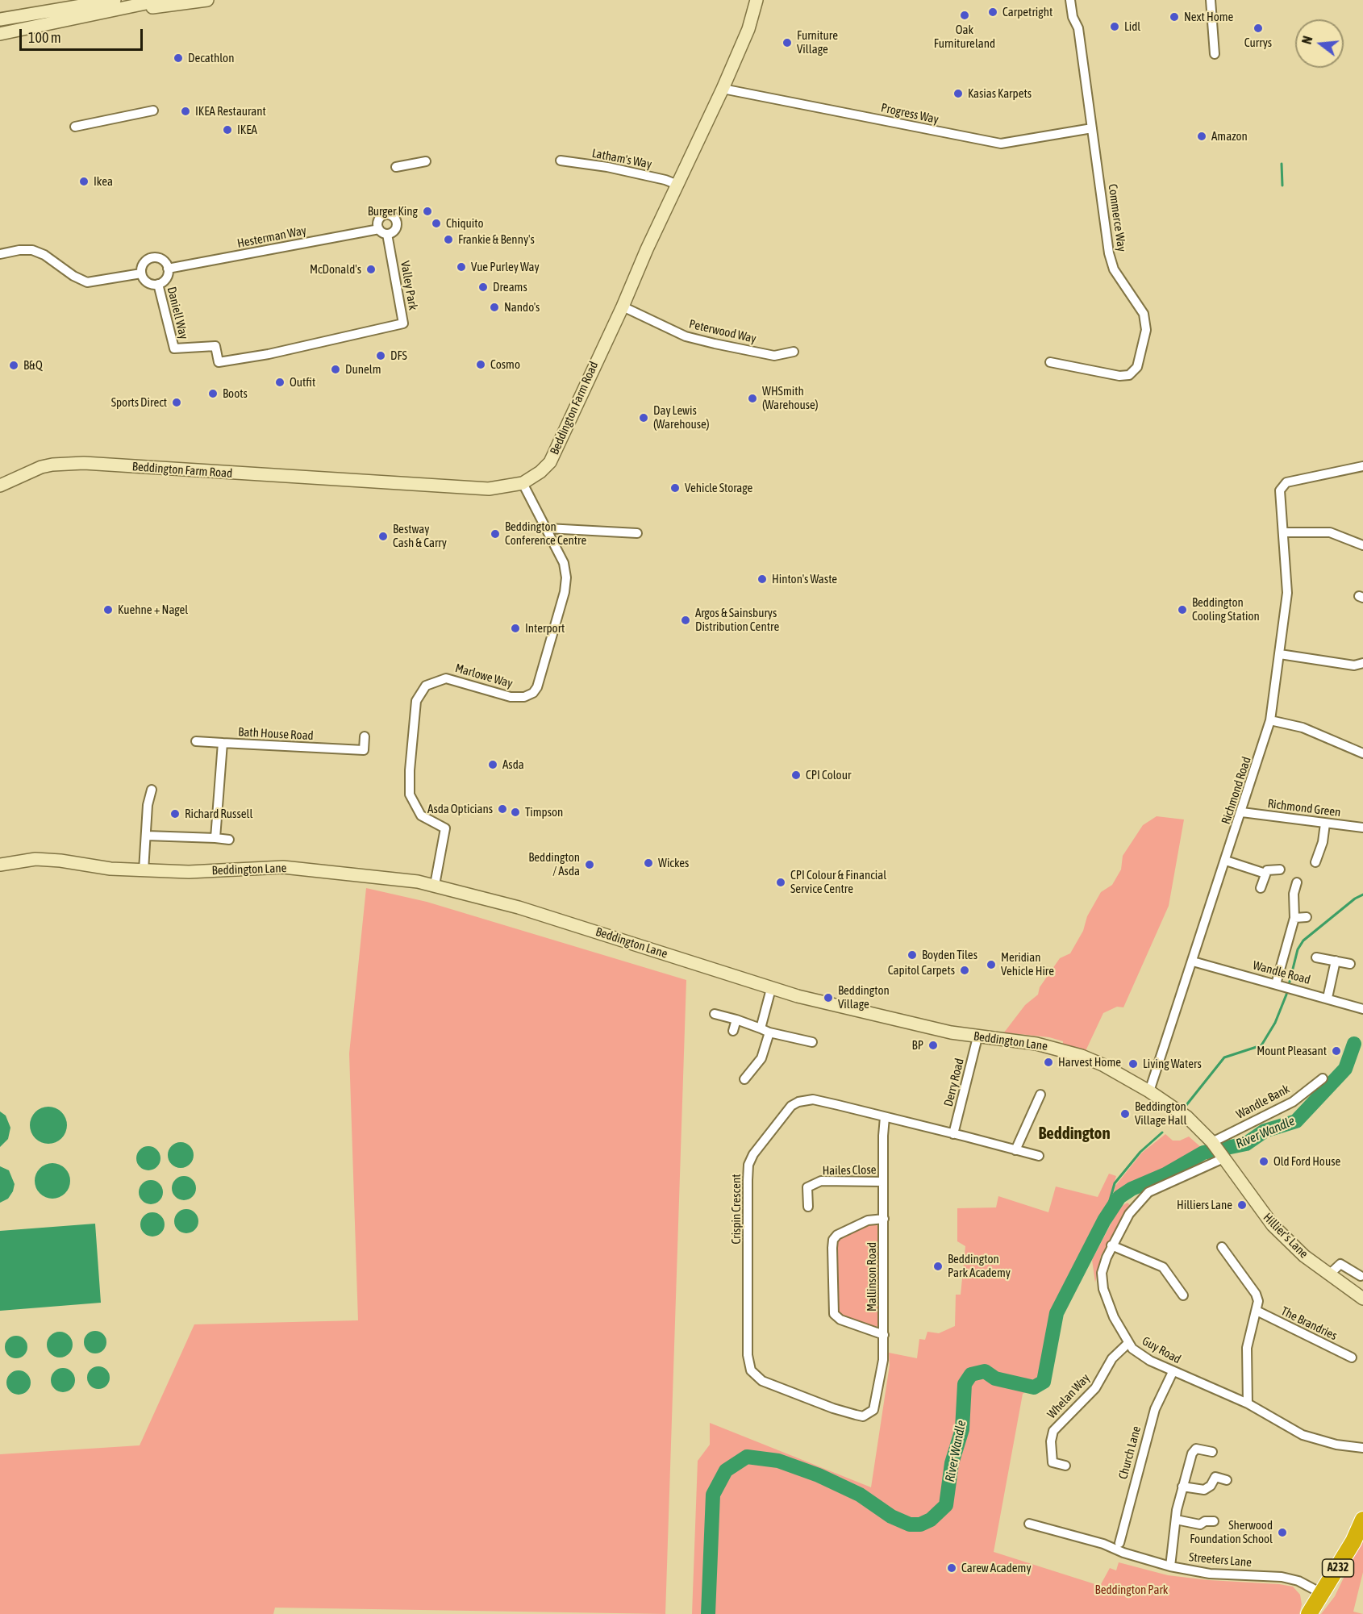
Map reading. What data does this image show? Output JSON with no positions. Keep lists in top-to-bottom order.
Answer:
{
  "streets": {
    "highway": ["A232"],
    "main road": ["Beddington Farm Road", "Beddington Lane", "Hillier's Lane"],
    "street": [
      "Progress Way",
      "Latham's Way",
      "Commerce Way",
      "Hesterman Way",
      "Valley Park",
      "Daniell Way",
      "Peterwood Way",
      "Marlowe Way",
      "Bath House Road",
      "Richmond Road",
      "Richmond Green",
      "Wandle Road",
      "Derry Road",
      "Wandle Bank",
      "Hailes Close",
      "Crispin Crescent",
      "Mallinson Road",
      "The Brandries",
      "Guy Road",
      "Whelan Way",
      "Church Lane",
      "Streeters Lane"
    ]
  },
  "crossings": [
    ["Progress Way", "Commerce Way"],
    ["Progress Way", "Beddington Farm Road"],
    ["Latham's Way", "Beddington Farm Road"],
    ["Hesterman Way", "Valley Park"],
    ["Hesterman Way", "Daniell Way"],
    ["Valley Park", "Daniell Way"],
    ["Peterwood Way", "Beddington Farm Road"],
    ["Beddington Farm Road", "Marlowe Way"],
    ["Marlowe Way", "Beddington Lane"],
    ["Richmond Road", "Richmond Green"],
    ["Richmond Road", "Beddington Lane"],
    ["Richmond Road", "Wandle Road"],
    ["Beddington Lane", "Derry Road"],
    ["Beddington Lane", "Wandle Bank"],
    ["Beddington Lane", "Hillier's Lane"],
    ["Beddington Lane", "Guy Road"],
    ["Derry Road", "Crispin Crescent"],
    ["Hailes Close", "Mallinson Road"],
    ["Crispin Crescent", "Mallinson Road"],
    ["Hillier's Lane", "Guy Road"],
    ["Guy Road", "Whelan Way"],
    ["Guy Road", "Church Lane"],
    ["Church Lane", "Streeters Lane"],
    ["Streeters Lane", "A232"]
  ],
  "districts": ["Beddington"],
  "water": ["River Wandle"],
  "parks": ["Beddington Park"],
  "places": [
    "Carpetright",
    "Oak Furnitureland",
    "Next Home",
    "Lidl",
    "Currys",
    "Furniture Village",
    "Decathlon",
    "Kasias Karpets",
    "IKEA Restaurant",
    "IKEA",
    "Amazon",
    "Ikea",
    "Burger King",
    "Chiquito",
    "Frankie & Benny's",
    "Vue Purley Way",
    "McDonald's",
    "Dreams",
    "Nando's",
    "DFS",
    "Cosmo",
    "B&Q",
    "Dunelm",
    "Outfit",
    "Boots",
    "WHSmith (Warehouse)",
    "Sports Direct",
    "Day Lewis (Warehouse)",
    "Vehicle Storage",
    "Beddington Conference Centre",
    "Bestway Cash & Carry",
    "Hinton's Waste",
    "Kuehne + Nagel",
    "Beddington Cooling Station",
    "Argos & Sainsburys Distribution Centre",
    "Interport",
    "Asda",
    "CPI Colour",
    "Asda Opticians",
    "Timpson",
    "Richard Russell",
    "Wickes",
    "Beddington / Asda",
    "CPI Colour & Financial Service Centre",
    "Boyden Tiles",
    "Meridian Vehicle Hire",
    "Capitol Carpets",
    "Beddington Village",
    "BP",
    "Mount Pleasant",
    "Harvest Home",
    "Living Waters",
    "Beddington Village Hall",
    "Old Ford House",
    "Hilliers Lane",
    "Beddington Park Academy",
    "Sherwood Foundation School",
    "Carew Academy"
  ],
  "scale_bar": "100 m",
  "north": "left"
}
